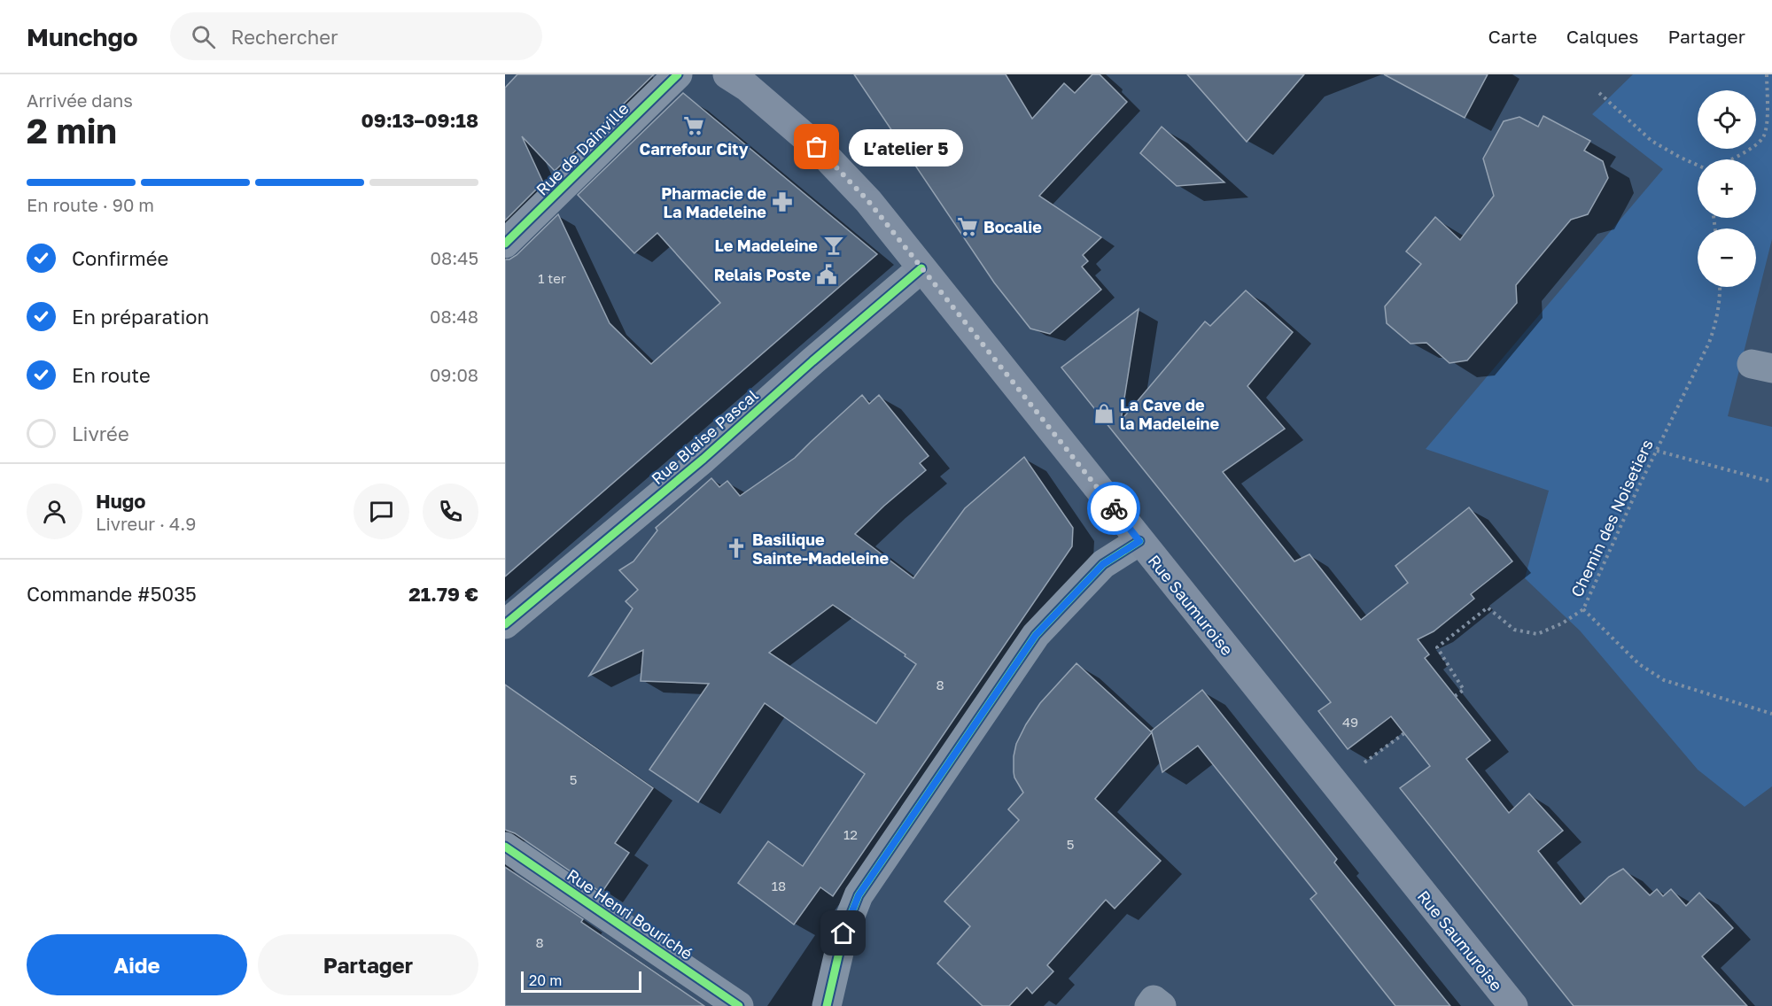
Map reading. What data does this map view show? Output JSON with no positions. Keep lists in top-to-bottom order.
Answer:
{
  "streets": {
    "main road": ["Rue Saumuroise"],
    "street": ["Rue de Dainville", "Rue Blaise Pascal", "Rue Henri Bouriché"],
    "path": ["Chemin des Noisetiers"]
  },
  "crossings": [
    ["Rue Blaise Pascal", "Rue Saumuroise"]
  ],
  "places": {
    "supermarket": ["Carrefour City", "Bocalie"],
    "other": ["L’atelier 5"],
    "pharmacy": ["Pharmacie de La Madeleine"],
    "bar": ["Le Madeleine"],
    "public building": ["Relais Poste"],
    "shop": ["La Cave de la Madeleine"],
    "church": ["Basilique Sainte-Madeleine"]
  },
  "house_numbers": [
    "1 ter",
    "8",
    "49",
    "5",
    "12",
    "5",
    "18",
    "8"
  ],
  "scale_bar": "20 m",
  "page": {
    "header": "Munchgo",
    "search": "Rechercher",
    "nav": ["Carte", "Calques", "Partager"],
    "heading": ["2 min", "Arrivée dans", "09:13–09:18"],
    "panel": [
      "Hugo",
      "Livreur · 4.9",
      "Commande #5035",
      "21.79 €"
    ],
    "map_buttons": ["+", "−"],
    "bubble": "L’atelier 5",
    "bar": "En route · 90 m",
    "list": [
      ["Confirmée", "08:45"],
      ["En préparation", "08:48"],
      ["En route", "09:08"],
      "Livrée"
    ],
    "buttons": ["Aide", "Partager"],
    "scale": "20 m"
  }
}
